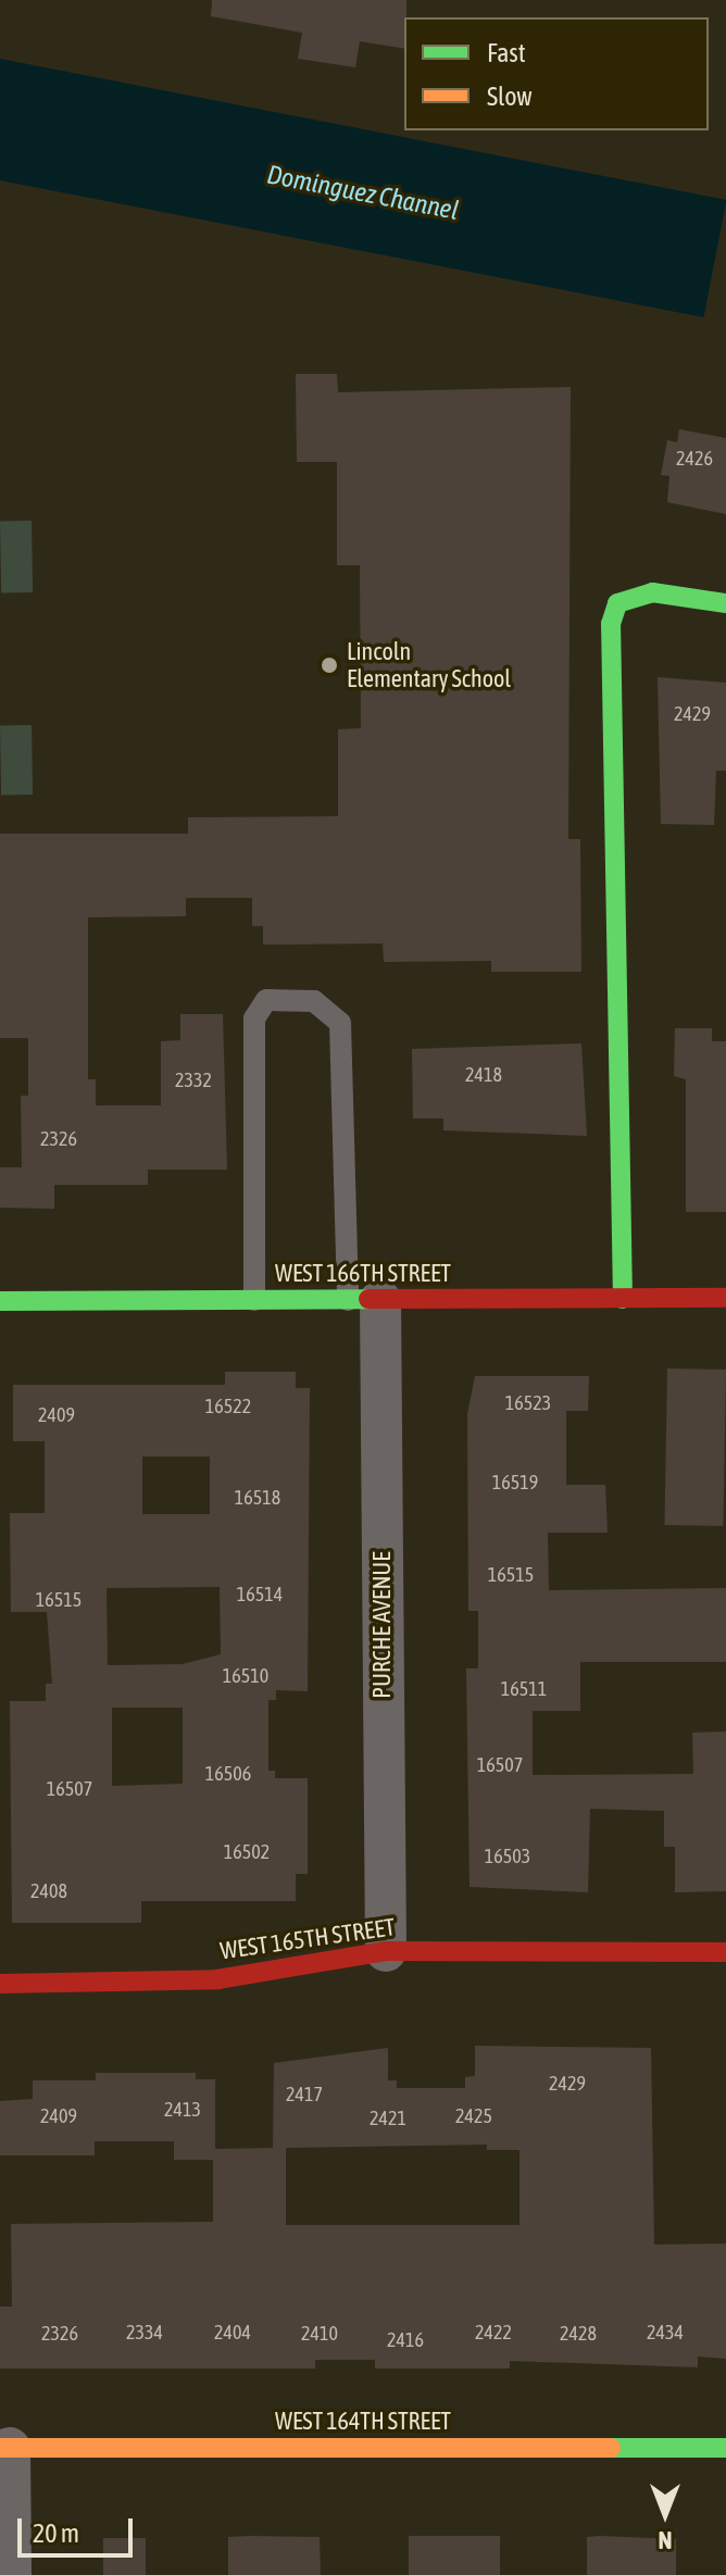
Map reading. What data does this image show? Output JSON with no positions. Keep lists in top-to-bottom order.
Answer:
{
  "streets": {
    "street": [
      "WEST 166TH STREET",
      "PURCHE AVENUE",
      "WEST 165TH STREET",
      "WEST 164TH STREET"
    ]
  },
  "crossings": [
    ["WEST 166TH STREET", "PURCHE AVENUE"],
    ["PURCHE AVENUE", "WEST 165TH STREET"]
  ],
  "water": ["Dominguez Channel"],
  "places": ["Lincoln Elementary School"],
  "house_numbers": [
    "2426",
    "2429",
    "2418",
    "2332",
    "2326",
    "16523",
    "16522",
    "2409",
    "16519",
    "16518",
    "16515",
    "16514",
    "16515",
    "16510",
    "16511",
    "16507",
    "16506",
    "16507",
    "16502",
    "16503",
    "2408",
    "2429",
    "2417",
    "2413",
    "2409",
    "2425",
    "2421",
    "2334",
    "2404",
    "2422",
    "2434",
    "2326",
    "2410",
    "2428",
    "2416"
  ],
  "legend": ["Fast", "Slow"],
  "scale_bar": "20 m",
  "north": "bottom"
}
